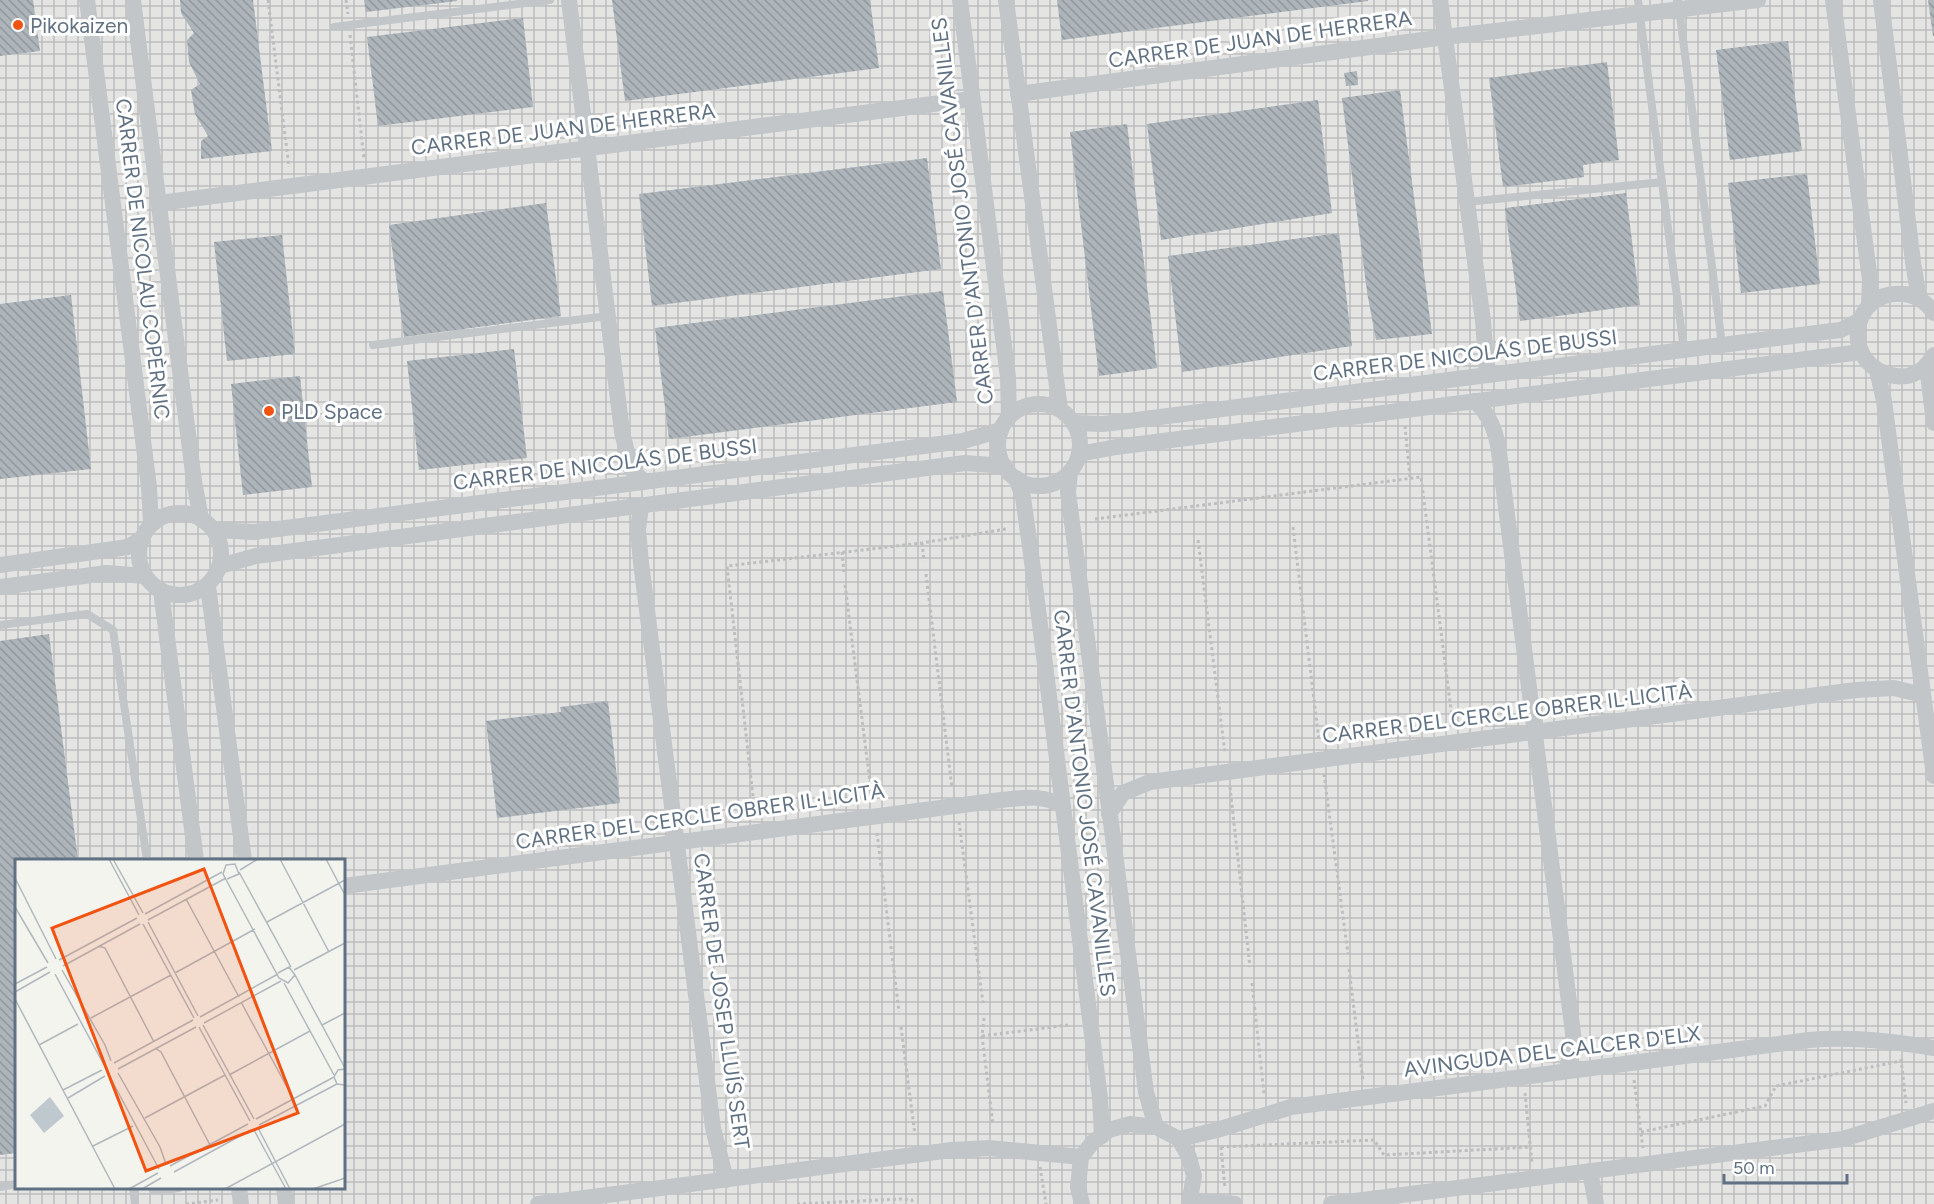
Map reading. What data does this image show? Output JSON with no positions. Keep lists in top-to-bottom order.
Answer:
{
  "streets": {
    "street": [
      "CARRER DE JUAN DE HERRERA",
      "CARRER D'ANTONIO JOSÉ CAVANILLES",
      "CARRER DE NICOLAU COPÈRNIC",
      "CARRER DE NICOLÁS DE BUSSI",
      "CARRER DEL CERCLE OBRER IL·LICITÀ",
      "CARRER DE JOSEP LLUÍS SERT",
      "AVINGUDA DEL CALCER D'ELX"
    ]
  },
  "crossings": [
    ["CARRER DE JUAN DE HERRERA", "CARRER D'ANTONIO JOSÉ CAVANILLES"],
    ["CARRER DE JUAN DE HERRERA", "CARRER DE NICOLAU COPÈRNIC"],
    ["CARRER D'ANTONIO JOSÉ CAVANILLES", "CARRER DE NICOLÁS DE BUSSI"],
    ["CARRER D'ANTONIO JOSÉ CAVANILLES", "CARRER DEL CERCLE OBRER IL·LICITÀ"],
    ["CARRER DE NICOLAU COPÈRNIC", "CARRER DE NICOLÁS DE BUSSI"],
    ["CARRER DEL CERCLE OBRER IL·LICITÀ", "CARRER DE JOSEP LLUÍS SERT"]
  ],
  "places": ["Pikokaizen", "PLD Space"],
  "scale_bar": "50 m"
}
